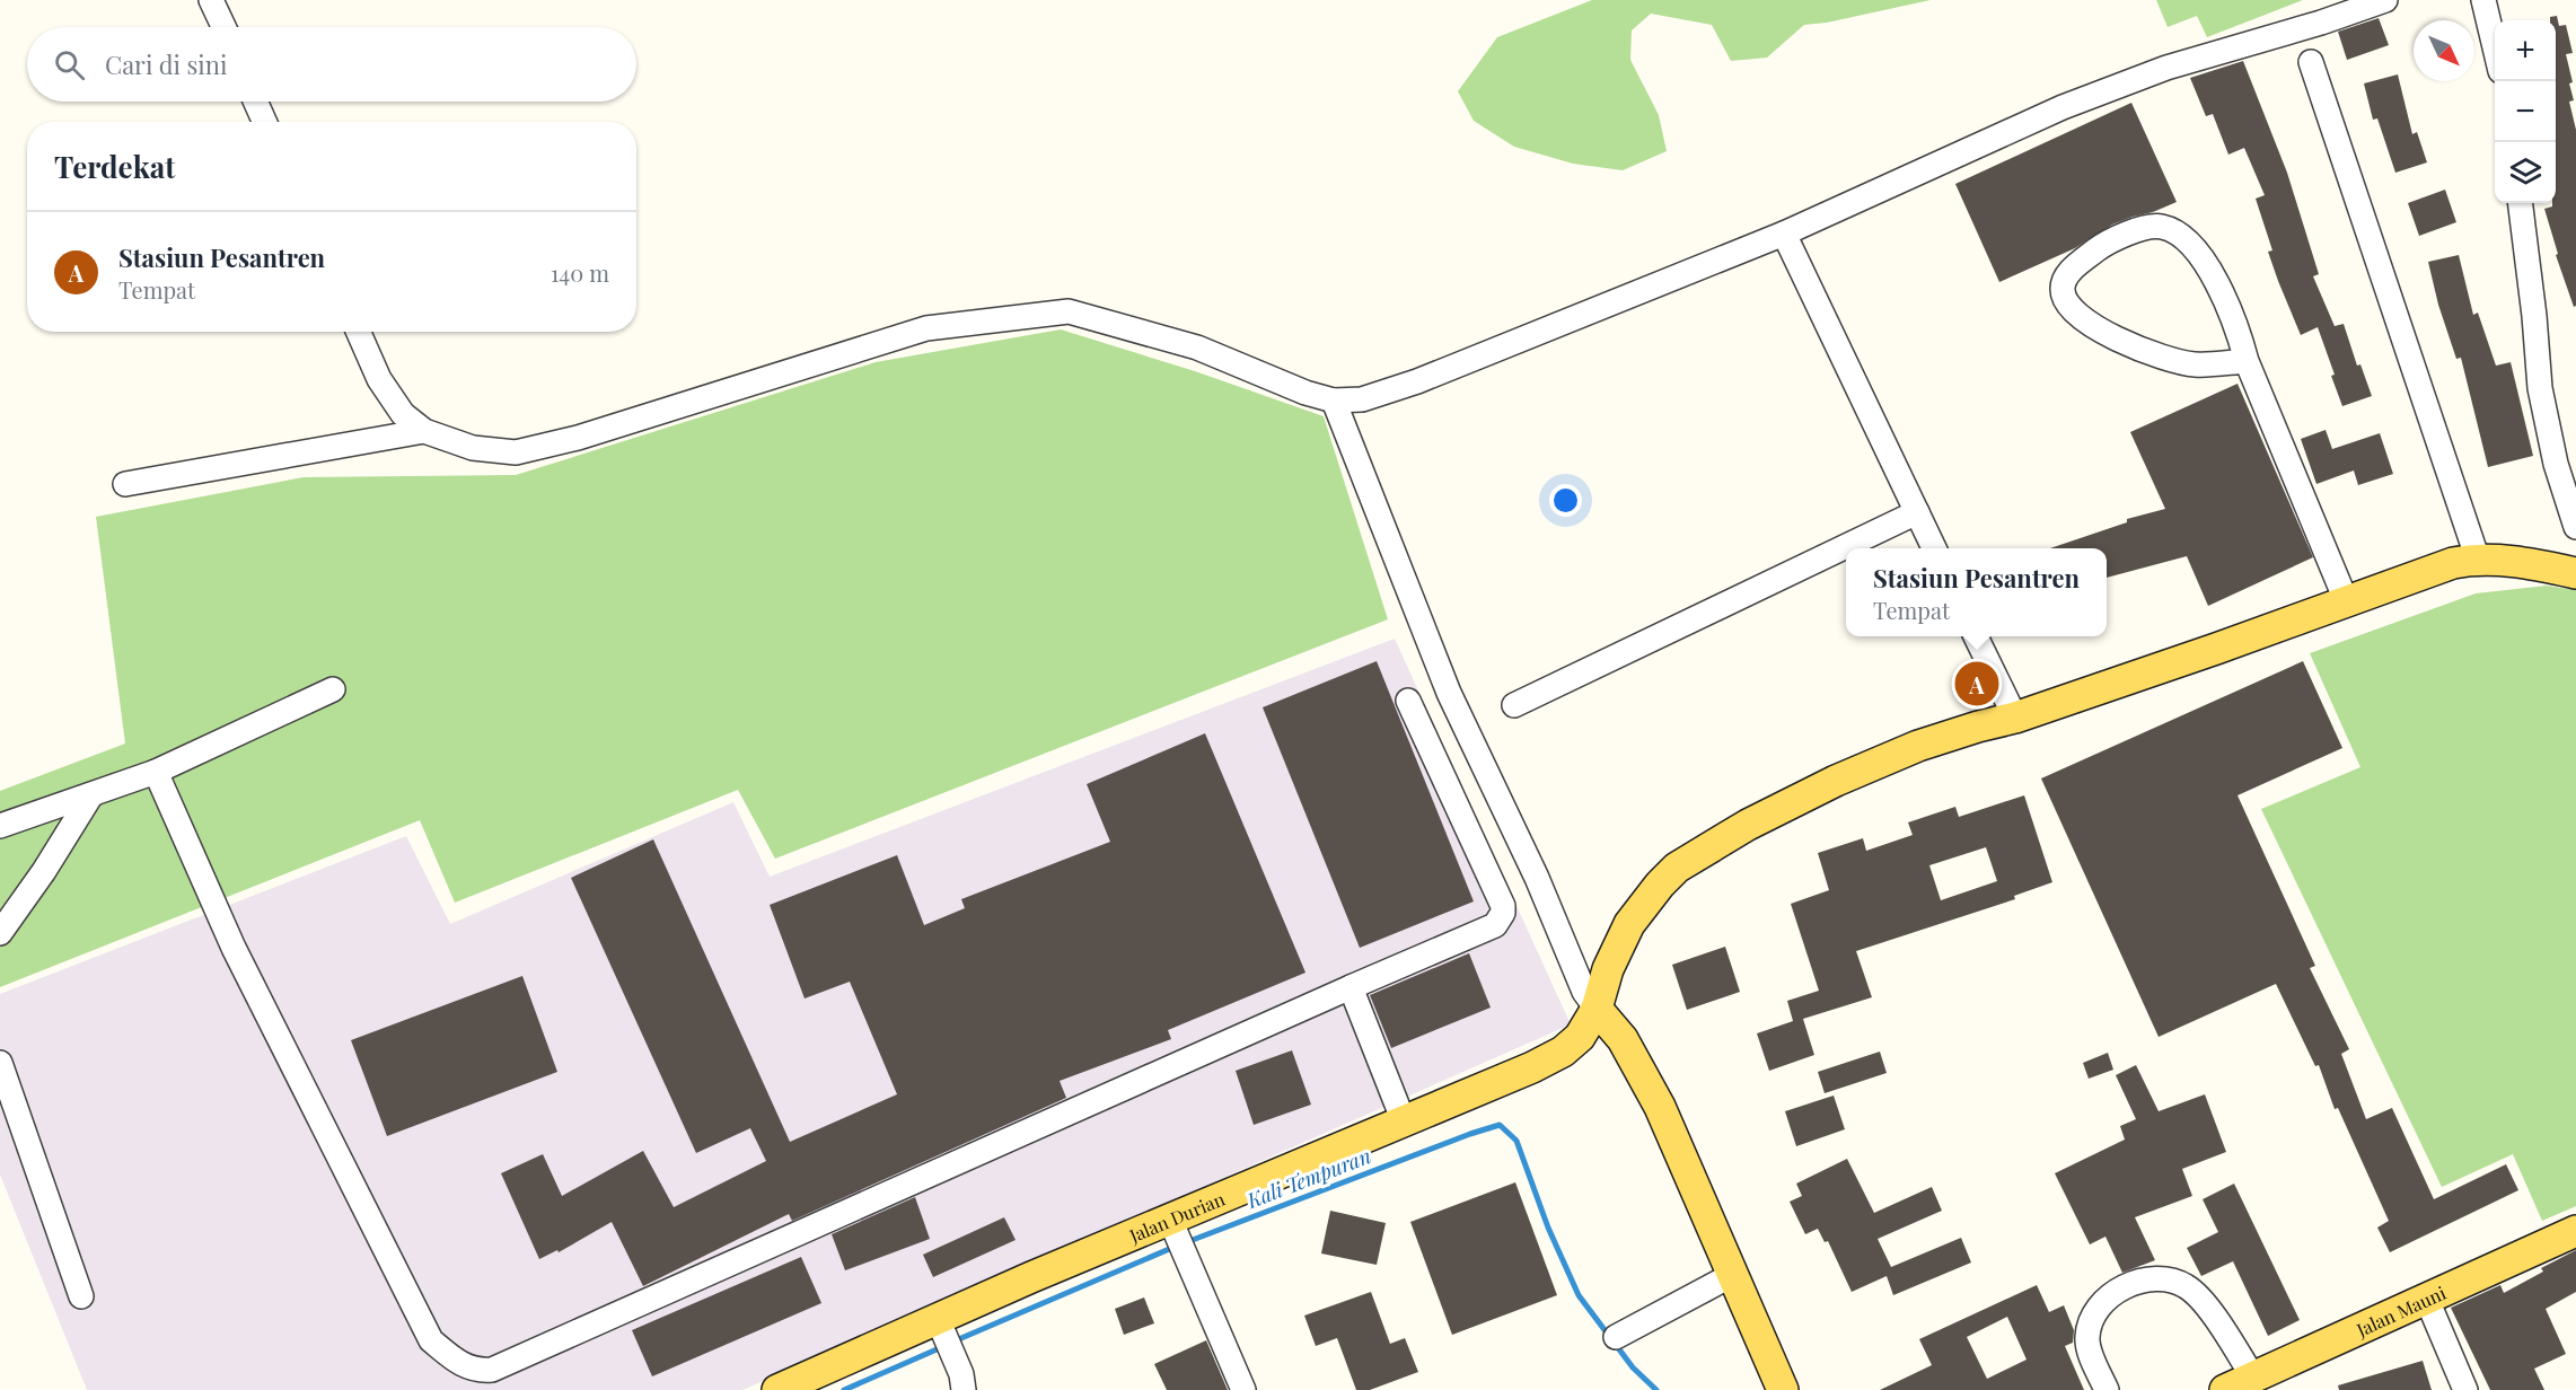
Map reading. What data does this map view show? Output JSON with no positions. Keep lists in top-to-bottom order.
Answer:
{
  "streets": {
    "main road": ["Jalan Durian", "Jalan Mauni"]
  },
  "water": ["Kali Tempuran"],
  "north": "bottom right",
  "page": {
    "map_buttons": ["+", "−"],
    "search": "Cari di sini",
    "heading": "Terdekat",
    "list": [
      {
        "mark": "A",
        "name": "Stasiun Pesantren",
        "note": "Tempat",
        "value": "140 m"
      }
    ],
    "popup": ["Stasiun Pesantren", "Tempat"],
    "pins": "A"
  }
}
